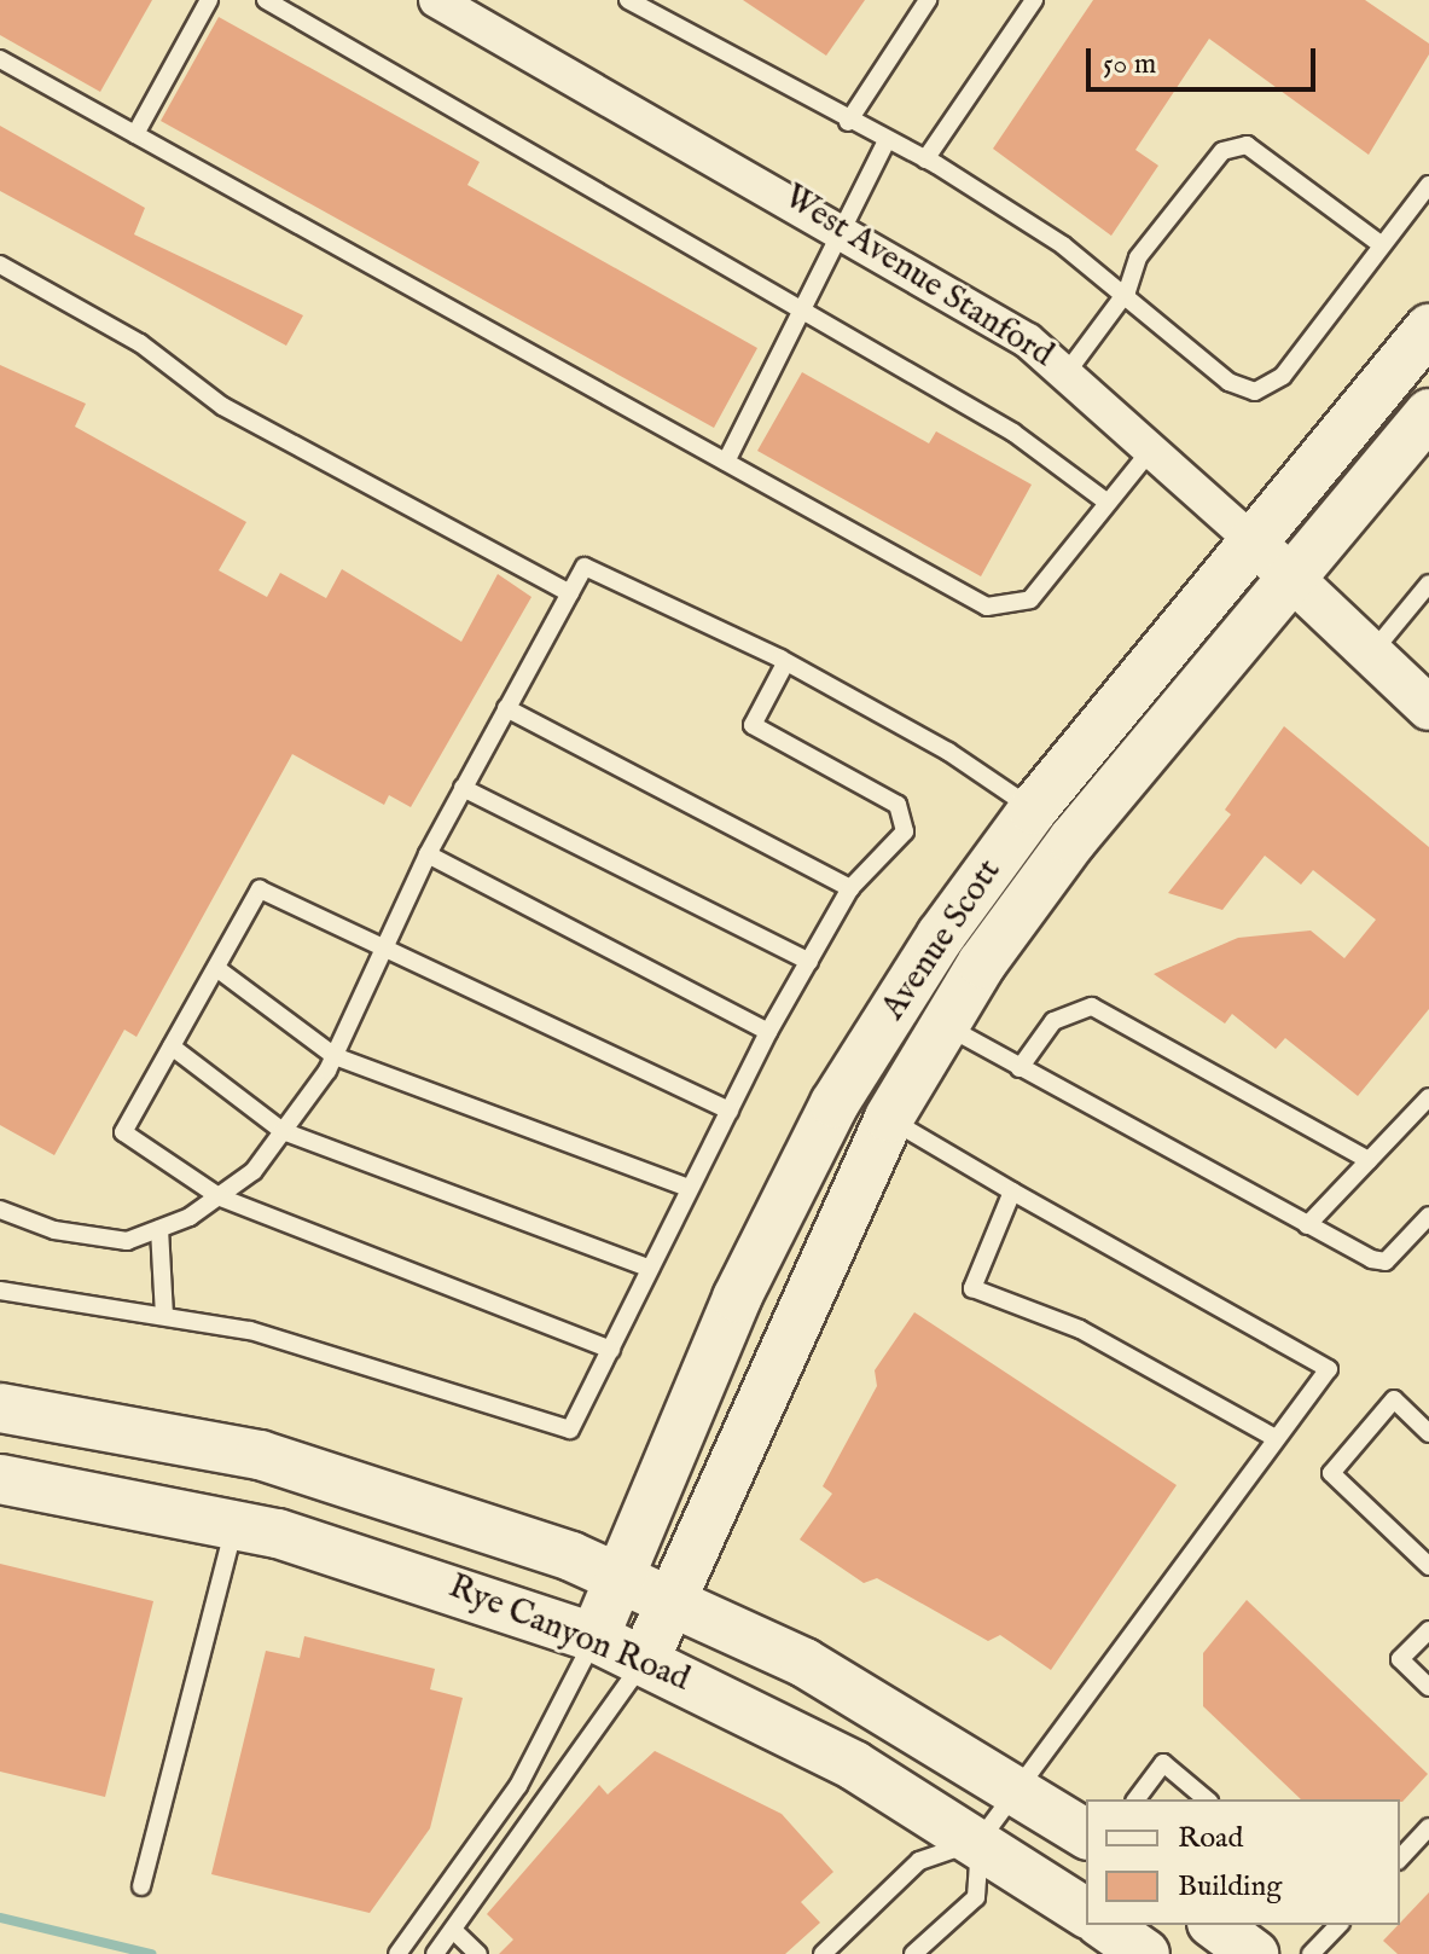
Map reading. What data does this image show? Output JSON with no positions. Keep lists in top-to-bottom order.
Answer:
{
  "streets": {
    "main road": ["Avenue Scott", "Rye Canyon Road"],
    "street": ["West Avenue Stanford"]
  },
  "crossings": [
    ["West Avenue Stanford", "Avenue Scott"],
    ["Avenue Scott", "Rye Canyon Road"]
  ],
  "legend": ["Road", "Building"],
  "scale_bar": "50 m"
}
